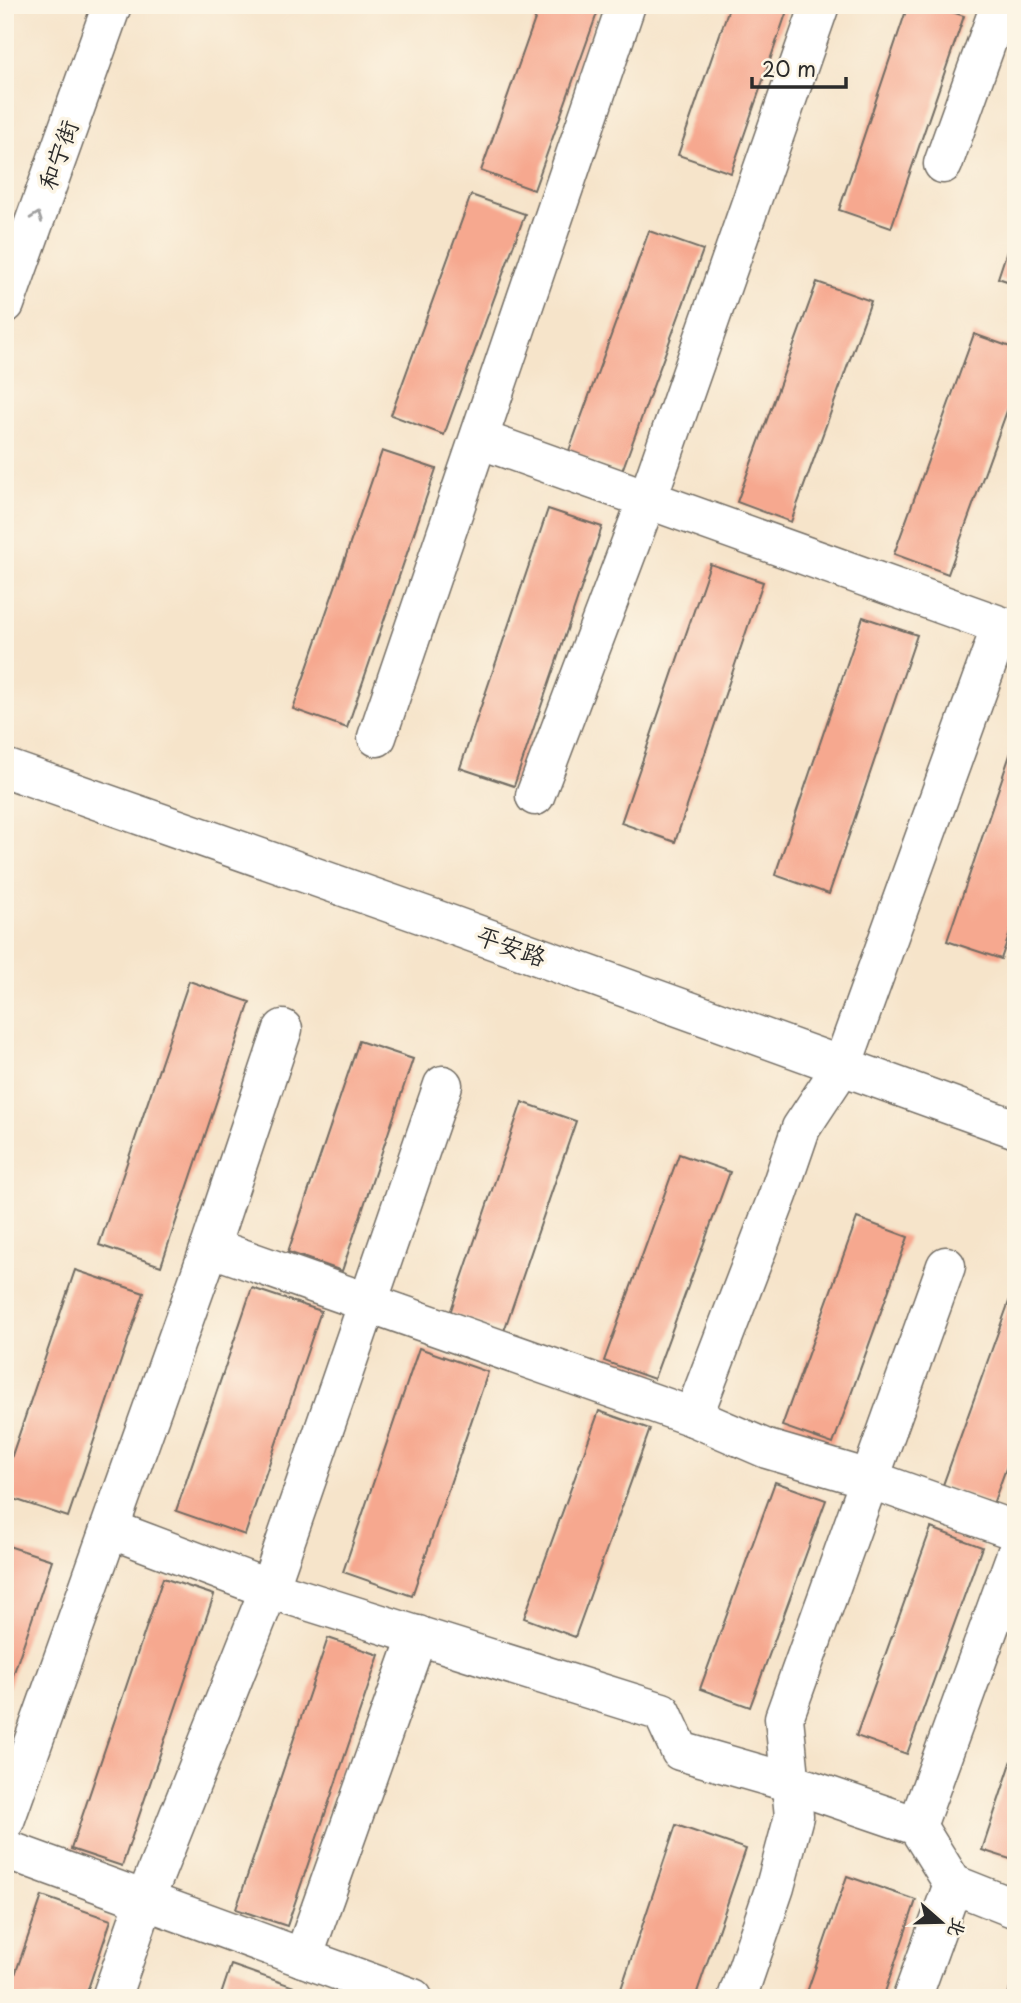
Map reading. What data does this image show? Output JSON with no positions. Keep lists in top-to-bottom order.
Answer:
{
  "streets": {
    "street": ["和宁街", "平安路"]
  },
  "one_way": ["和宁街"],
  "scale_bar": "20 m",
  "north": "right"
}
